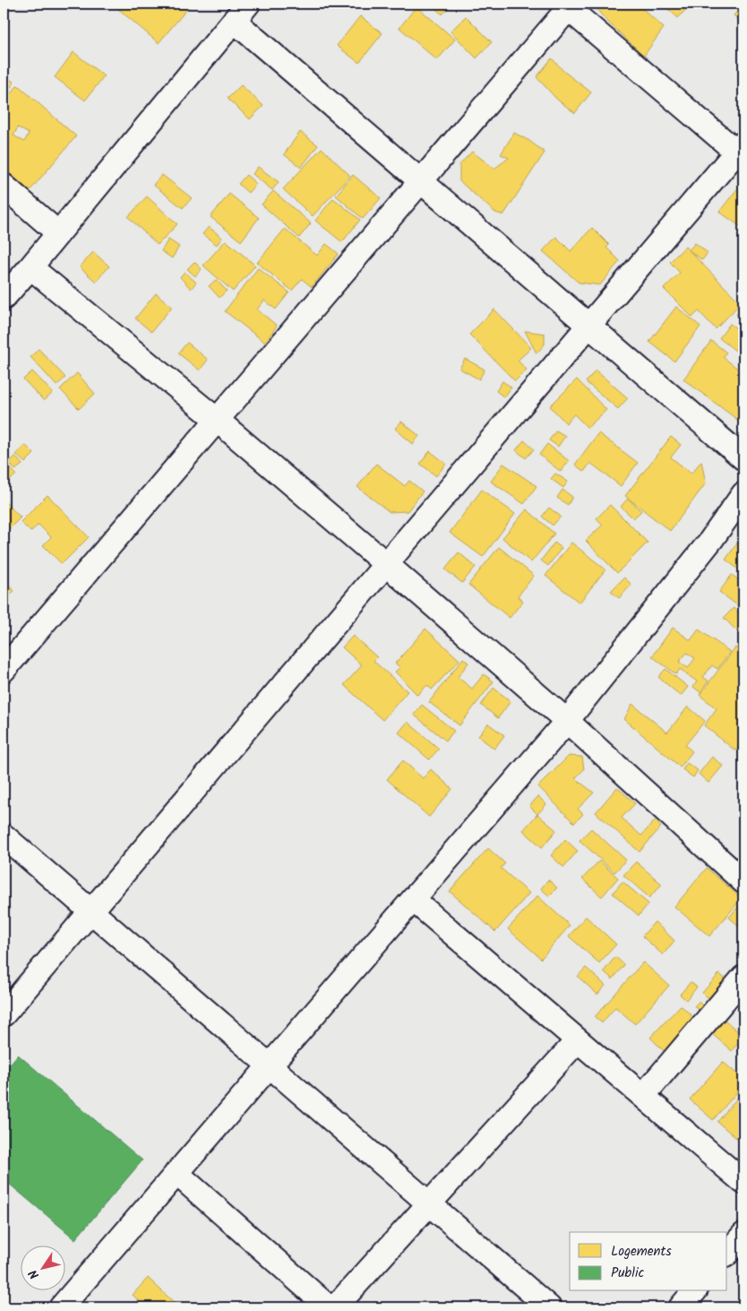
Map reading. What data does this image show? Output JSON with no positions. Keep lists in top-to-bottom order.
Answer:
{
  "legend": ["Logements", "Public"],
  "north": "bottom left"
}
